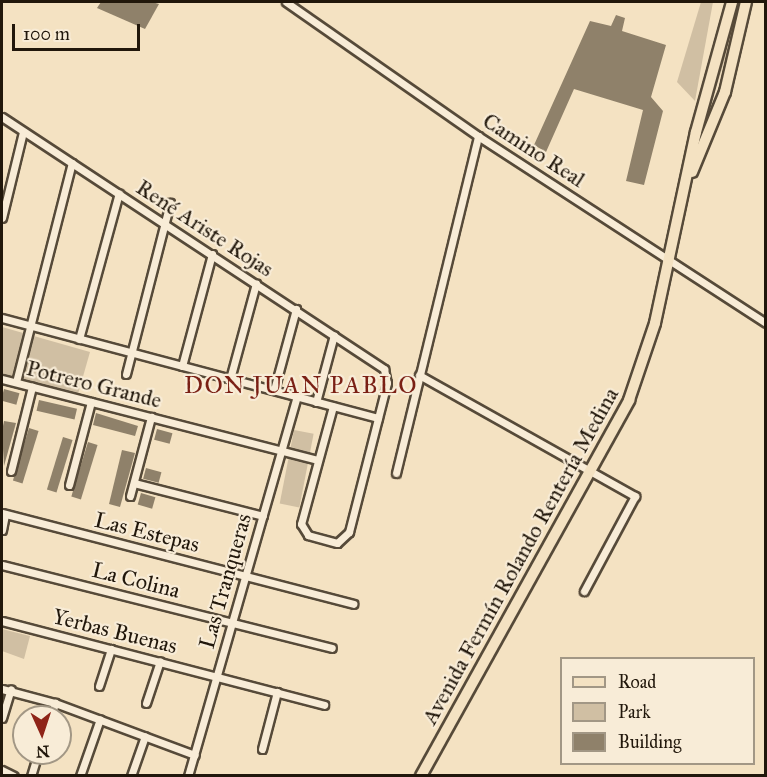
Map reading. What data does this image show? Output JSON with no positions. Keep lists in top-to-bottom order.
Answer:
{
  "streets": {
    "main road": ["Avenida Fermín Rolando Rentería Medina"],
    "street": [
      "Camino Real",
      "René Ariste Rojas",
      "Potrero Grande",
      "Las Estepas",
      "La Colina",
      "Las Tranqueras",
      "Yerbas Buenas"
    ]
  },
  "crossings": [
    ["Camino Real", "Avenida Fermín Rolando Rentería Medina"],
    ["Potrero Grande", "Las Tranqueras"],
    ["Las Estepas", "Las Tranqueras"],
    ["La Colina", "Las Tranqueras"],
    ["Las Tranqueras", "Yerbas Buenas"]
  ],
  "districts": ["DON JUAN PABLO"],
  "legend": ["Road", "Park", "Building"],
  "scale_bar": "100 m",
  "north": "bottom"
}
